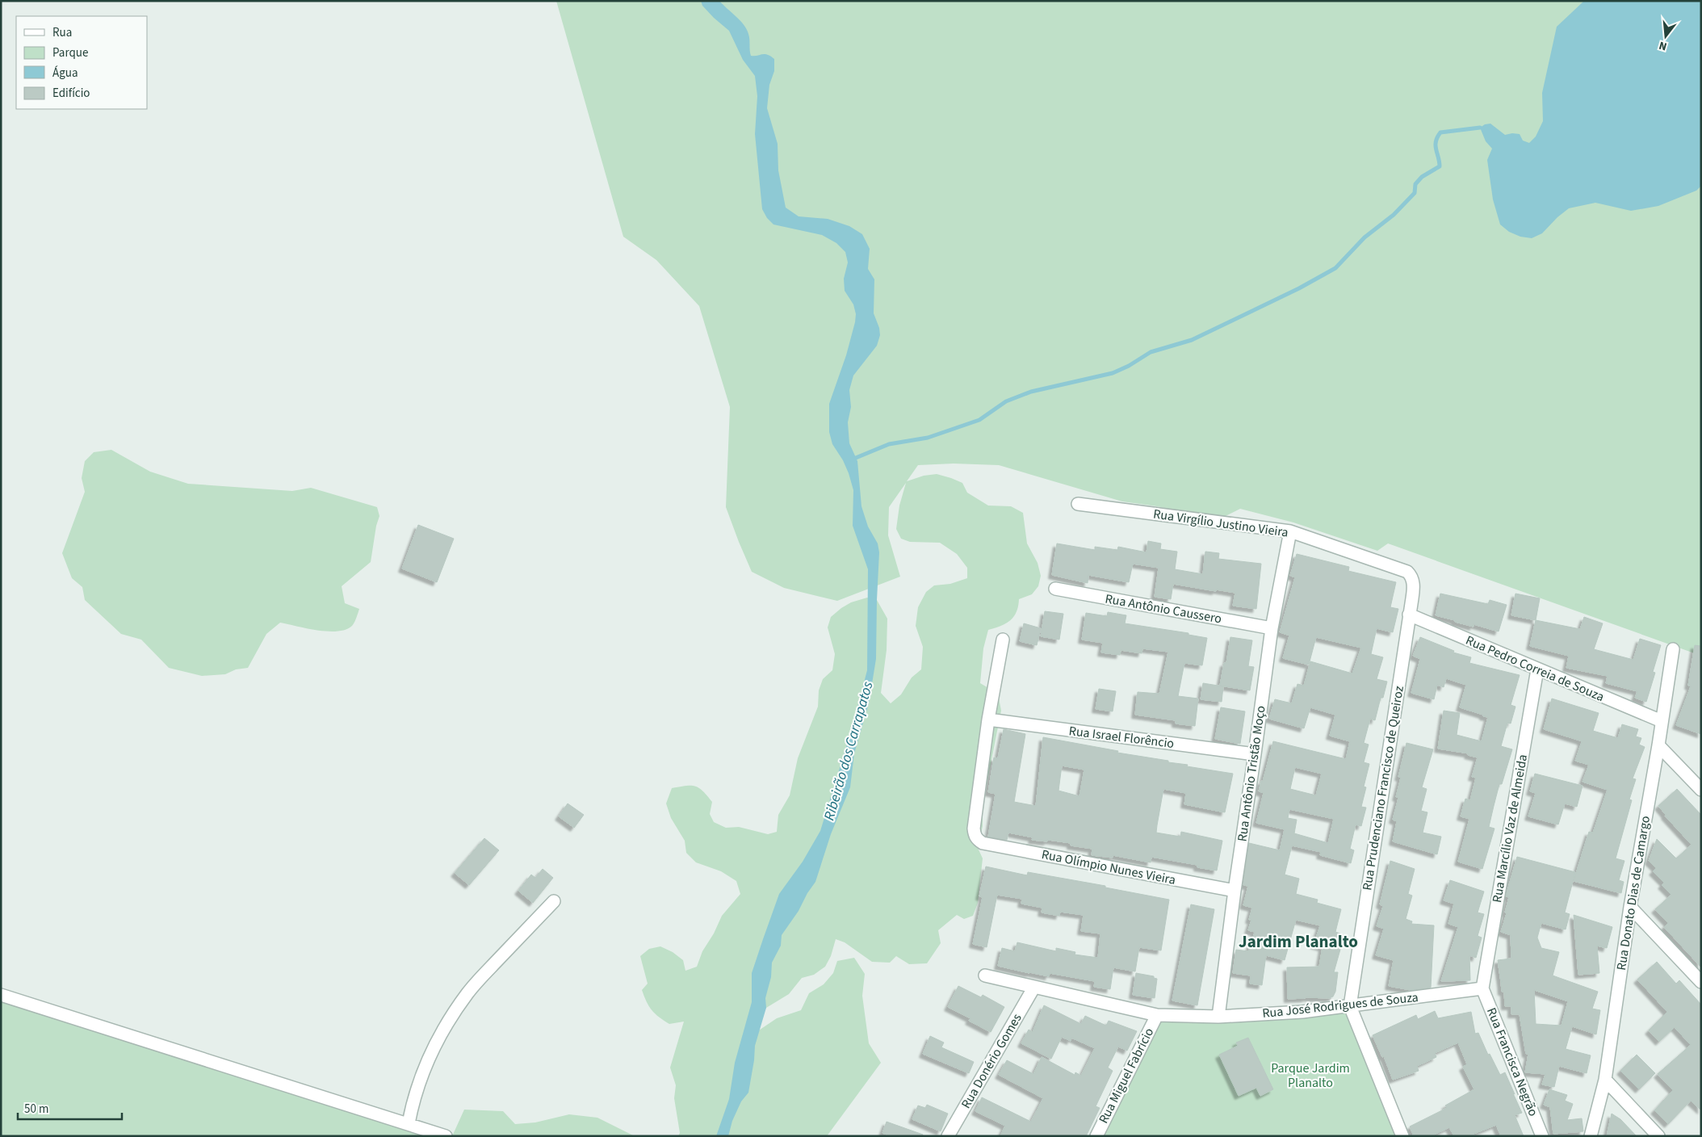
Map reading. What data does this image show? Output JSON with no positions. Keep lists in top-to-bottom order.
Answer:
{
  "streets": {
    "street": [
      "Rua Virgílio Justino Vieira",
      "Rua Antônio Caussero",
      "Rua Pedro Correia de Souza",
      "Rua Israel Florêncio",
      "Rua Antônio Tristão Moço",
      "Rua Prudenciano Francisco de Queiroz",
      "Rua Marcílio Vaz de Almeida",
      "Rua Olímpio Nunes Vieira",
      "Rua Donato Dias de Camargo",
      "Rua José Rodrigues de Souza",
      "Rua Donério Gomes",
      "Rua Francisca Negrão",
      "Rua Miguel Fabrício"
    ]
  },
  "crossings": [
    ["Rua Virgílio Justino Vieira", "Rua Antônio Tristão Moço"],
    ["Rua Virgílio Justino Vieira", "Rua Prudenciano Francisco de Queiroz"],
    ["Rua Antônio Caussero", "Rua Antônio Tristão Moço"],
    ["Rua Pedro Correia de Souza", "Rua Prudenciano Francisco de Queiroz"],
    ["Rua Pedro Correia de Souza", "Rua Marcílio Vaz de Almeida"],
    ["Rua Pedro Correia de Souza", "Rua Donato Dias de Camargo"],
    ["Rua Israel Florêncio", "Rua Antônio Tristão Moço"],
    ["Rua Israel Florêncio", "Rua Olímpio Nunes Vieira"],
    ["Rua Antônio Tristão Moço", "Rua Olímpio Nunes Vieira"],
    ["Rua Antônio Tristão Moço", "Rua José Rodrigues de Souza"],
    ["Rua Prudenciano Francisco de Queiroz", "Rua José Rodrigues de Souza"],
    ["Rua Marcílio Vaz de Almeida", "Rua José Rodrigues de Souza"],
    ["Rua Marcílio Vaz de Almeida", "Rua Francisca Negrão"],
    ["Rua José Rodrigues de Souza", "Rua Donério Gomes"],
    ["Rua José Rodrigues de Souza", "Rua Francisca Negrão"],
    ["Rua José Rodrigues de Souza", "Rua Miguel Fabrício"]
  ],
  "districts": ["Jardim Planalto"],
  "water": ["Ribeirão dos Carrapatos"],
  "parks": ["Parque Jardim Planalto"],
  "legend": [
    "Rua",
    "Parque",
    "Água",
    "Edifício"
  ],
  "scale_bar": "50 m",
  "north": "bottom"
}
